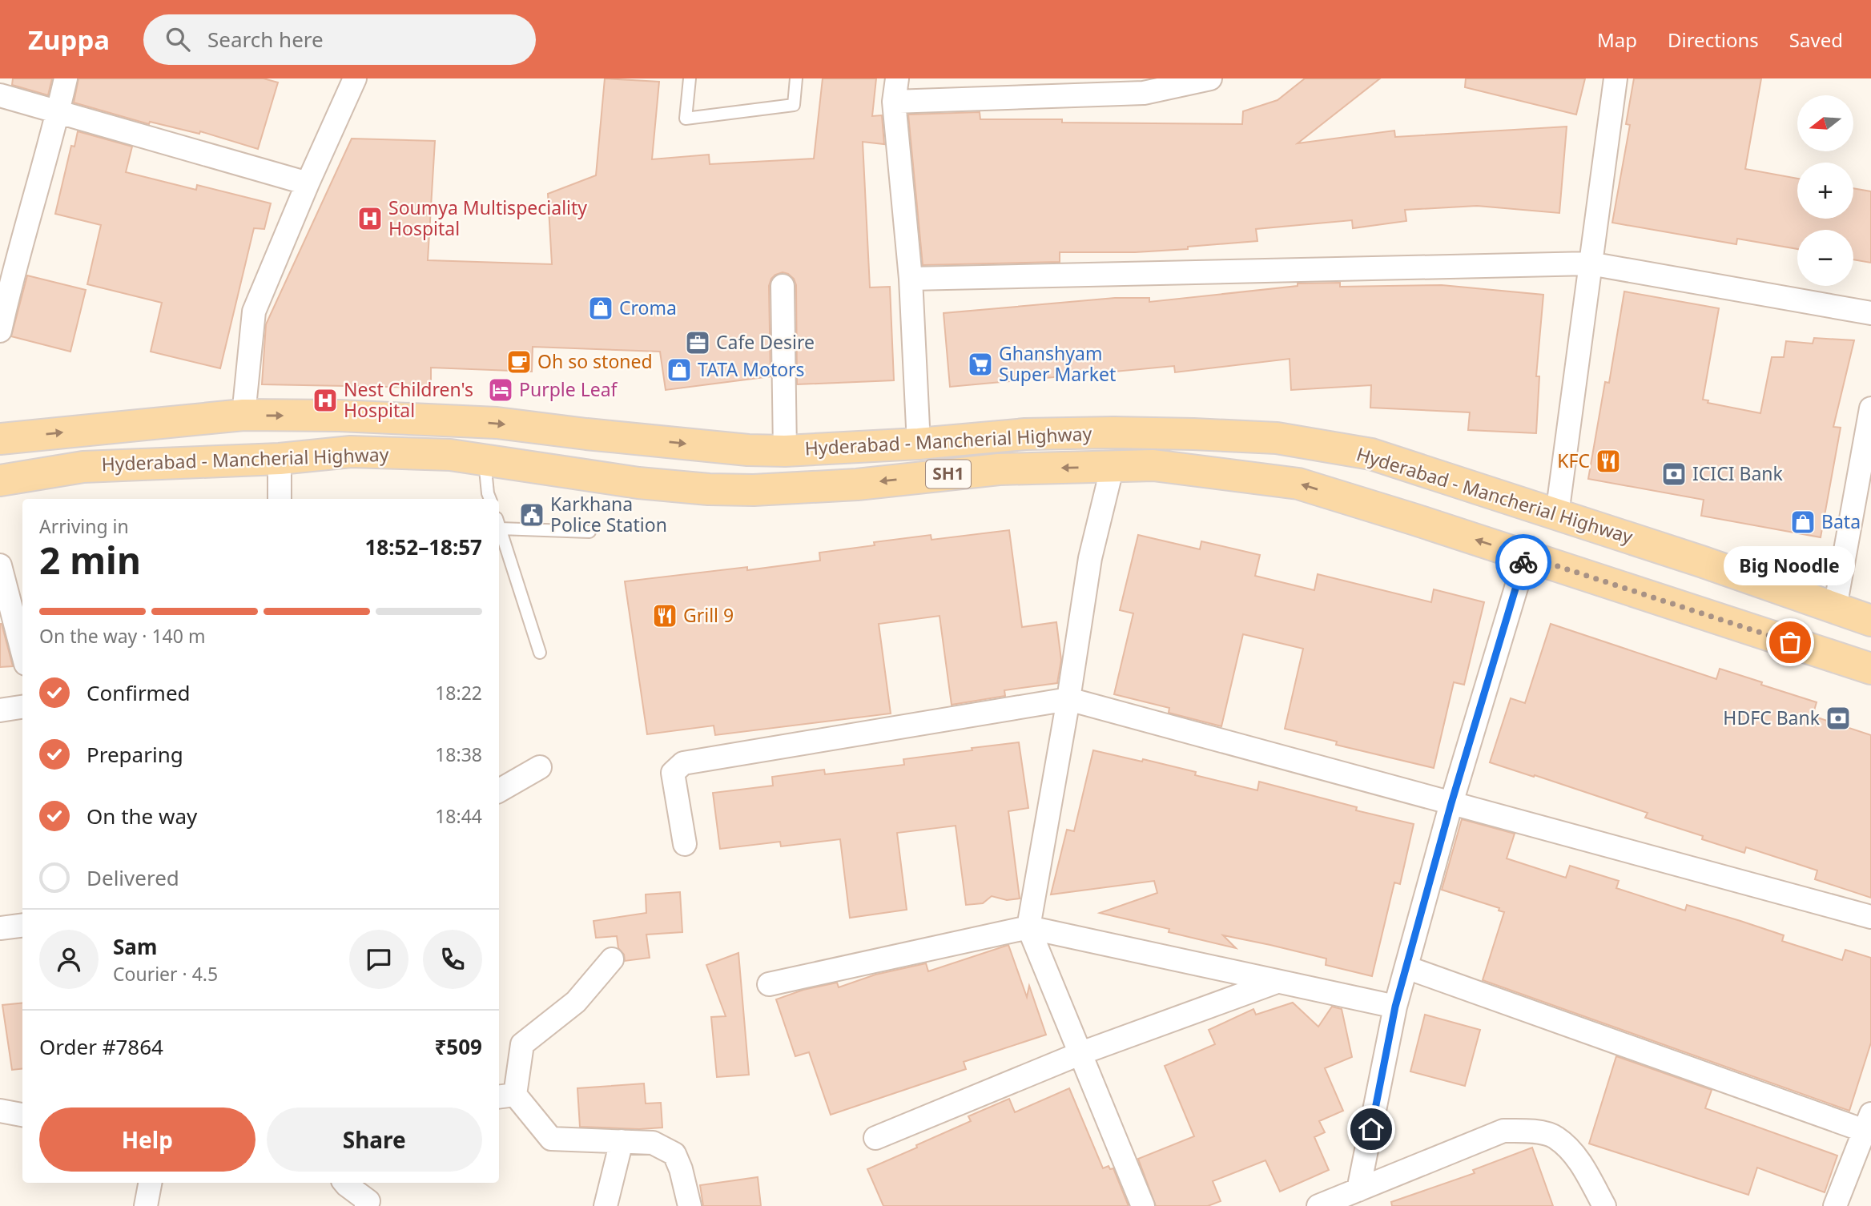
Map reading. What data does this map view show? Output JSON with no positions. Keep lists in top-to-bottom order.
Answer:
{
  "streets": {
    "main road": ["Hyderabad - Mancherial Highway", "SH1"]
  },
  "places": {
    "hospital": ["Soumya Multispeciality Hospital", "Nest Children's Hospital"],
    "shop": ["Croma", "TATA Motors", "Bata"],
    "office": ["Cafe Desire"],
    "cafe": ["Oh so stoned"],
    "supermarket": ["Ghanshyam Super Market"],
    "hotel": ["Purple Leaf"],
    "restaurant": ["KFC", "Grill 9"],
    "bank": ["ICICI Bank", "HDFC Bank"],
    "public building": ["Karkhana Police Station"],
    "other": ["Big Noodle"]
  },
  "north": "left",
  "page": {
    "header": "Zuppa",
    "search": "Search here",
    "nav": ["Map", "Directions", "Saved"],
    "map_buttons": ["+", "−"],
    "heading": ["2 min", "Arriving in", "18:52–18:57"],
    "panel": [
      "Sam",
      "Courier · 4.5",
      "Order #7864",
      "₹509"
    ],
    "bubble": "Big Noodle",
    "bar": "On the way · 140 m",
    "list": [
      ["Confirmed", "18:22"],
      ["Preparing", "18:38"],
      ["On the way", "18:44"],
      "Delivered"
    ],
    "buttons": ["Help", "Share"]
  }
}
